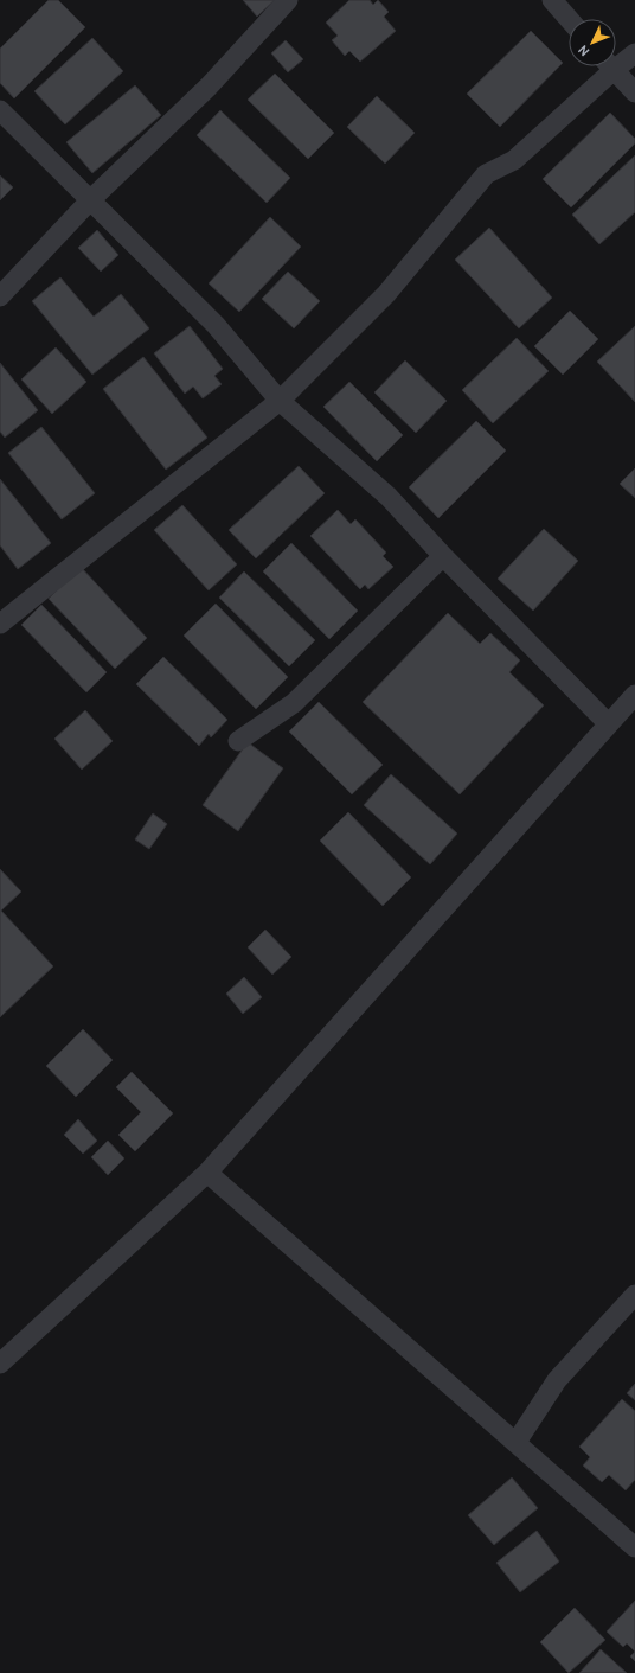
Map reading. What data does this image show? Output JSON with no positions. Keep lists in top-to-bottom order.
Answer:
{
  "north": "bottom left"
}
